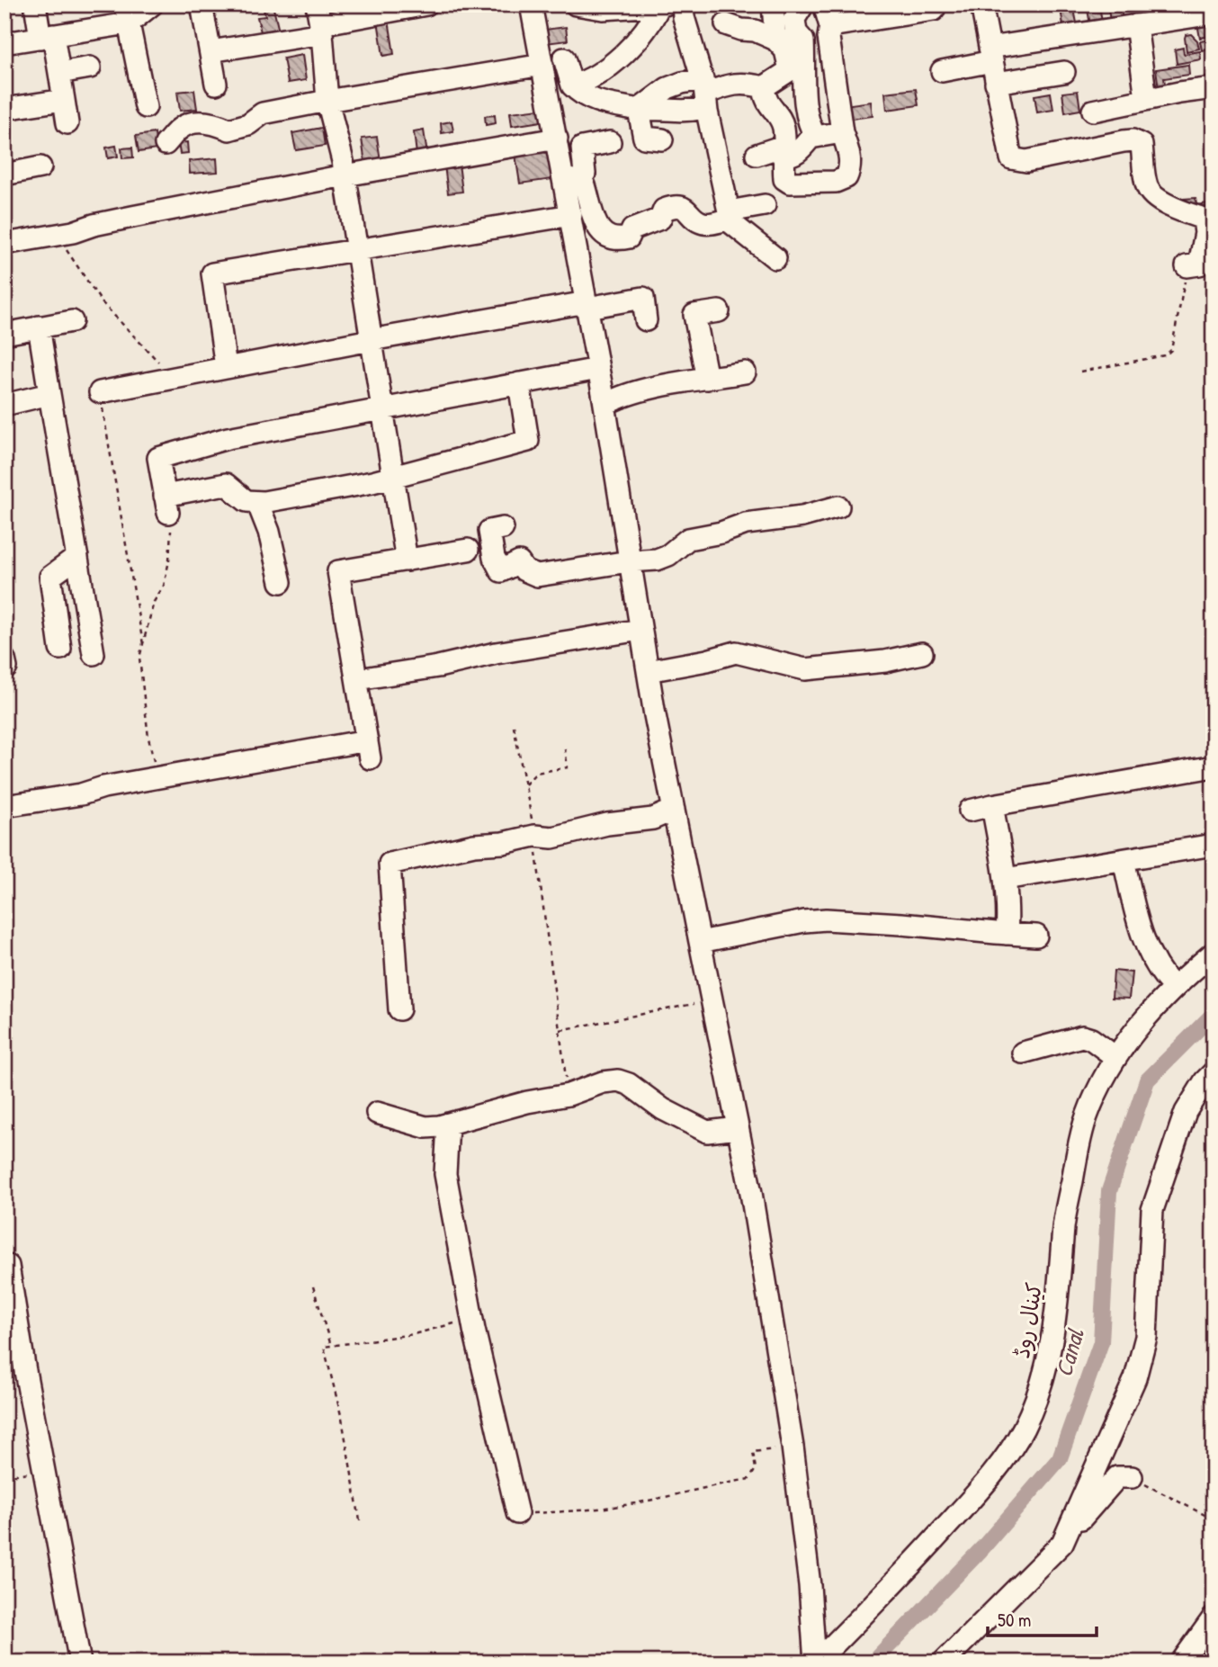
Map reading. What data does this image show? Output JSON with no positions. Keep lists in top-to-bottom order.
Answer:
{
  "streets": {
    "street": ["کینال روڈ"]
  },
  "water": ["Canal"],
  "scale_bar": "50 m"
}
